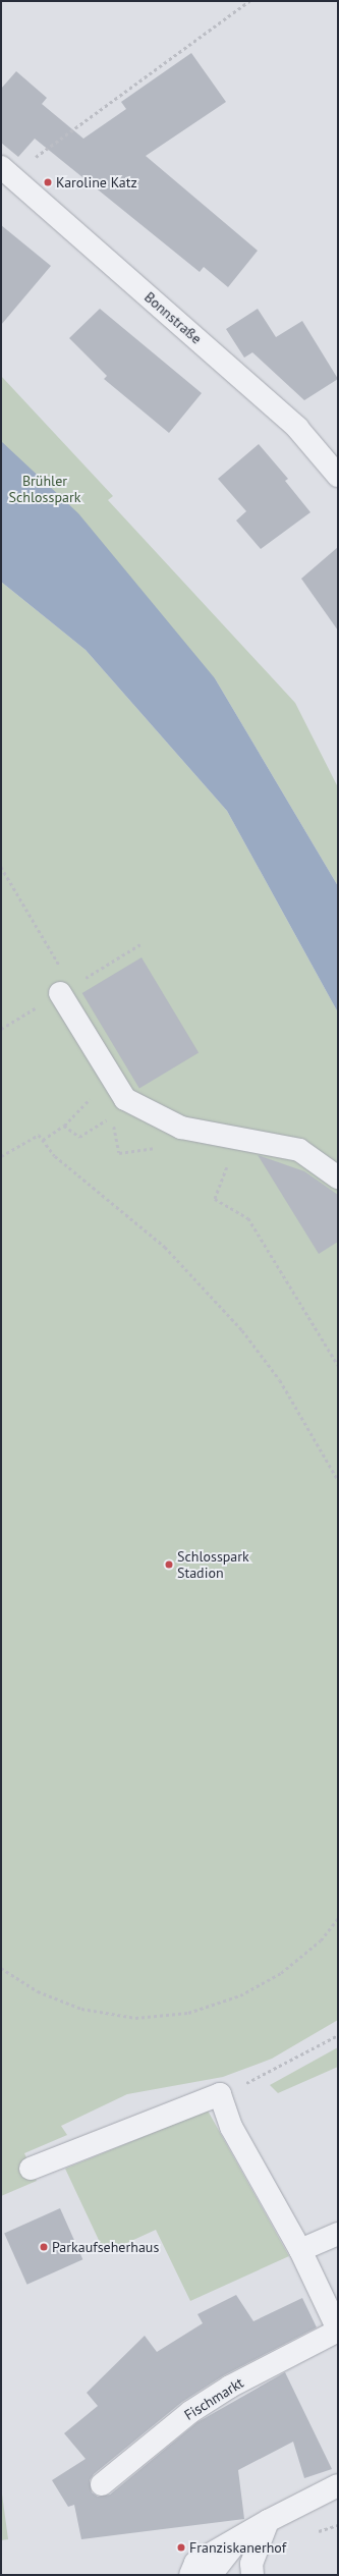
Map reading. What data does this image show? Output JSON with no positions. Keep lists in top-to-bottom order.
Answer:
{
  "streets": {
    "street": ["Bonnstraße", "Fischmarkt"]
  },
  "parks": ["Brühler Schlosspark"],
  "places": [
    "Karoline Katz",
    "Schlosspark Stadion",
    "Parkaufseherhaus",
    "Franziskanerhof"
  ]
}
